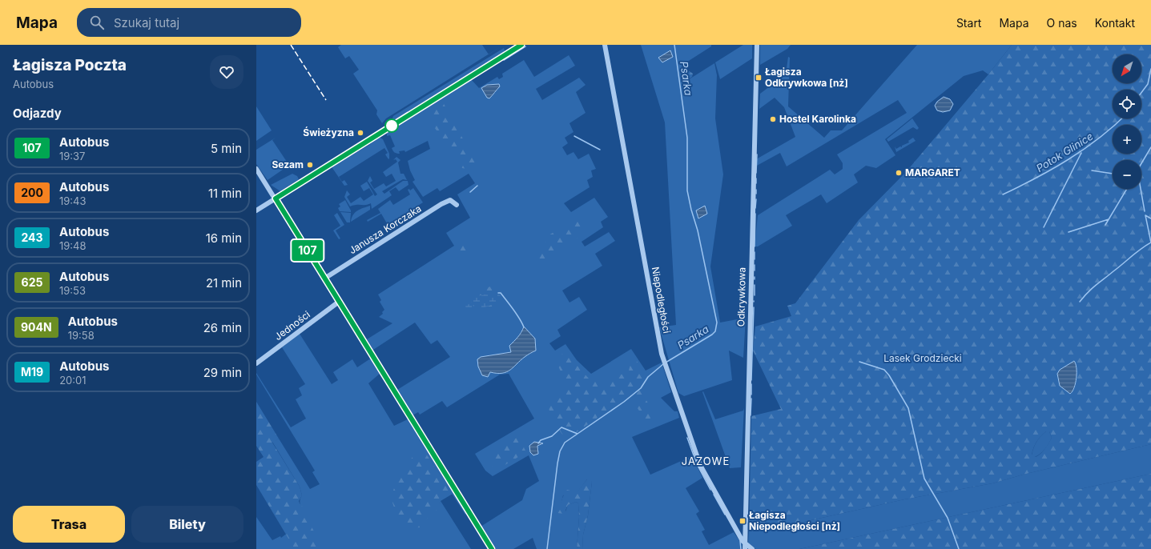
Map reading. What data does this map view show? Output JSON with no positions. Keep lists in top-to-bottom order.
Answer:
{
  "streets": {
    "street": [
      "Janusza Korczaka",
      "Odkrywkowa",
      "Niepodległości",
      "Jedności"
    ]
  },
  "crossings": [
    ["Odkrywkowa", "Niepodległości"]
  ],
  "districts": ["JAZOWE"],
  "water": ["Psarka", "Potok Glinice"],
  "parks": ["Lasek Grodziecki"],
  "places": {
    "transit": ["Łagisza Odkrywkowa [nż]", "Łagisza Niepodległości [nż]"],
    "other": [
      "Hostel Karolinka",
      "Świeżyzna",
      "Sezam",
      "MARGARET"
    ]
  },
  "lines": ["bus line 107"],
  "north": "bottom left",
  "page": {
    "header": "Mapa",
    "search": "Szukaj tutaj",
    "nav": [
      "Start",
      "Mapa",
      "O nas",
      "Kontakt"
    ],
    "heading": [
      ["Łagisza Poczta", "Autobus"],
      "Odjazdy"
    ],
    "on_map": "107",
    "map_buttons": ["+", "−"],
    "list": [
      {
        "mark": "107",
        "name": "Autobus",
        "note": "19:37",
        "value": "5 min"
      },
      {
        "mark": "200",
        "name": "Autobus",
        "note": "19:43",
        "value": "11 min"
      },
      {
        "mark": "243",
        "name": "Autobus",
        "note": "19:48",
        "value": "16 min"
      },
      {
        "mark": "625",
        "name": "Autobus",
        "note": "19:53",
        "value": "21 min"
      },
      {
        "mark": "904N",
        "name": "Autobus",
        "note": "19:58",
        "value": "26 min"
      },
      {
        "mark": "M19",
        "name": "Autobus",
        "note": "20:01",
        "value": "29 min"
      }
    ],
    "buttons": ["Trasa", "Bilety"]
  }
}
